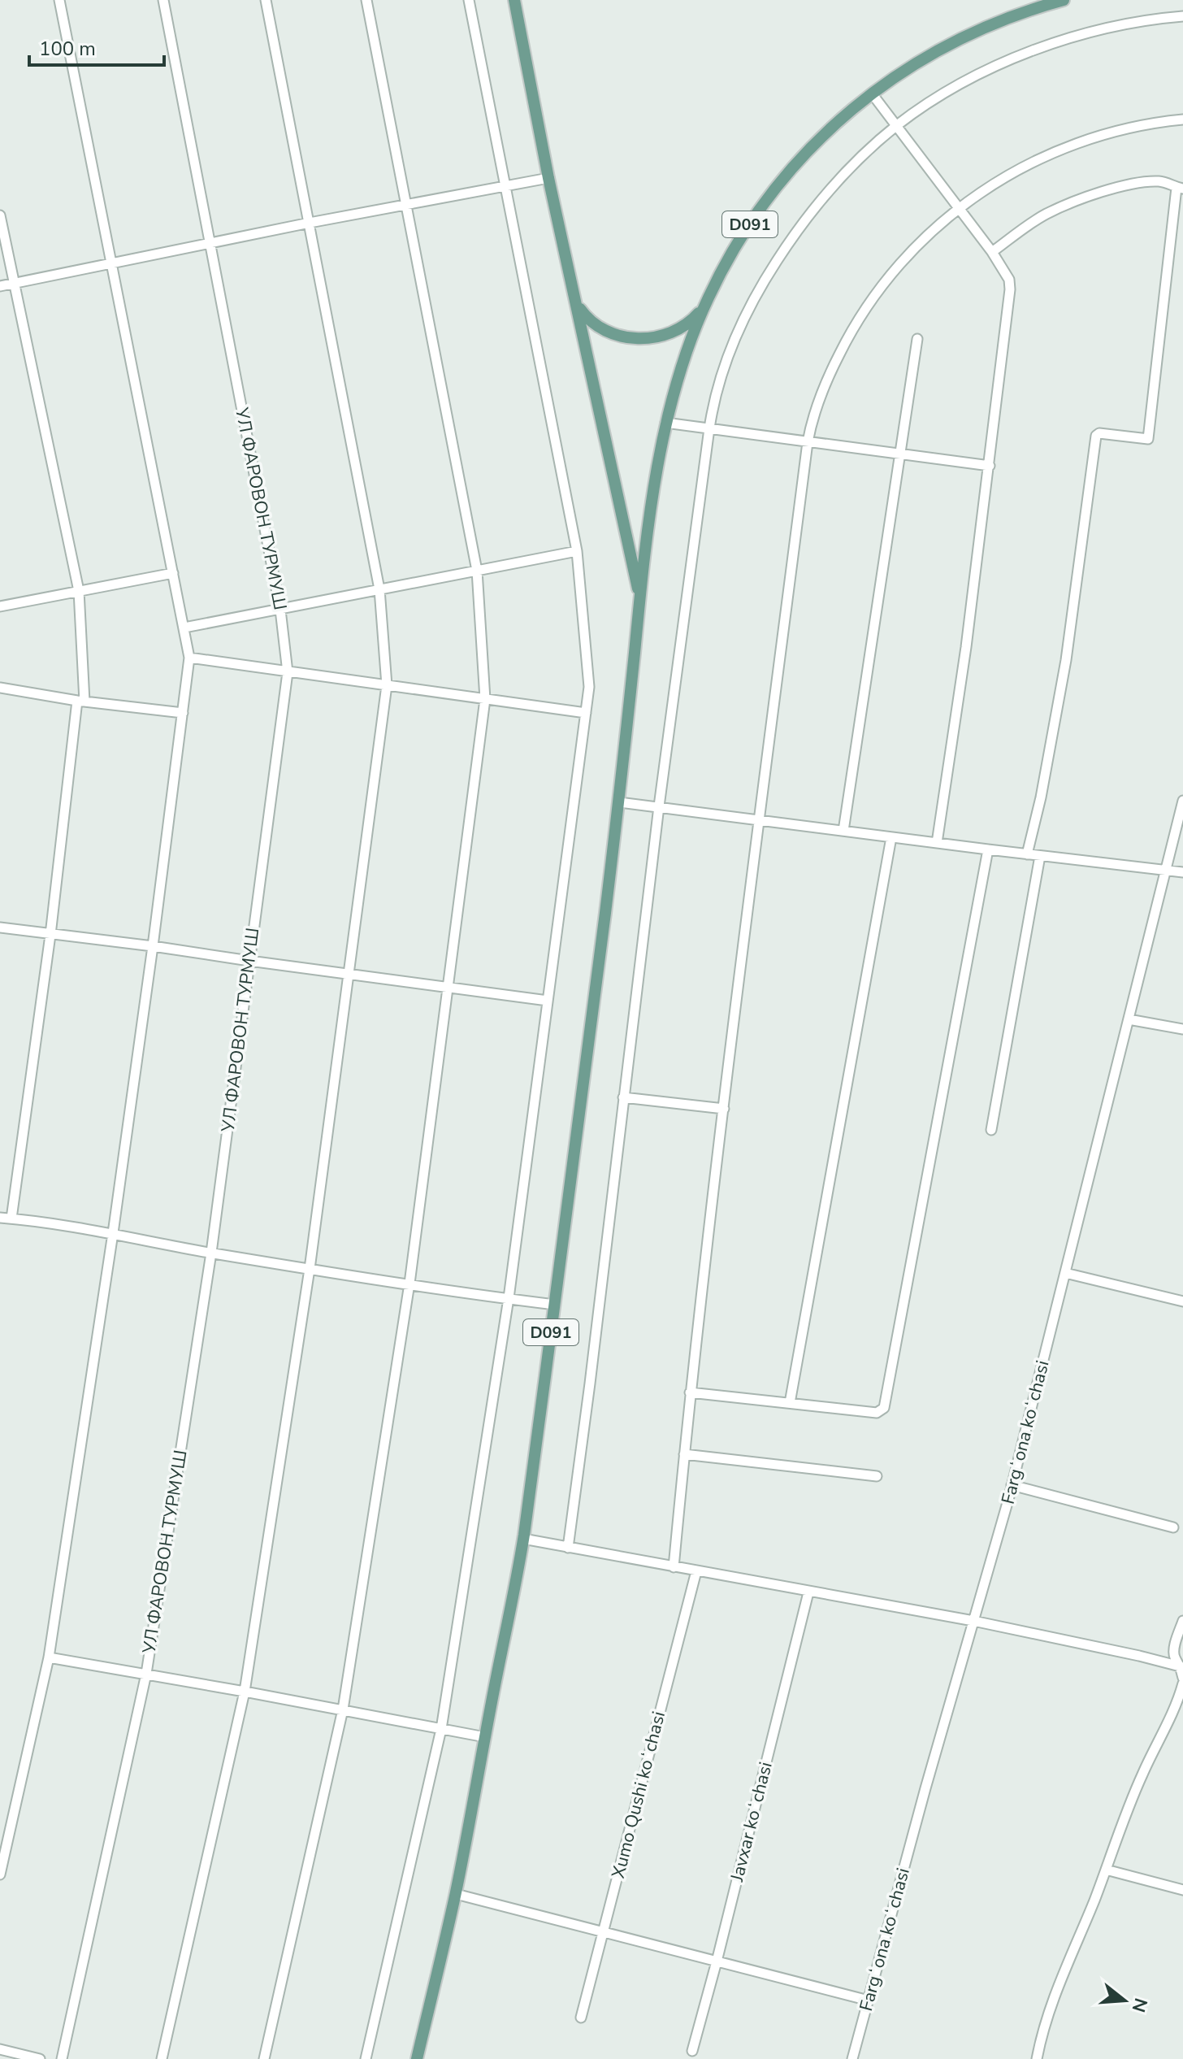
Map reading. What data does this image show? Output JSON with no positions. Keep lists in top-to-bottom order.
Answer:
{
  "streets": {
    "main road": ["D091"],
    "street": [
      "УЛ ФАРОВОН ТУРМУШ",
      "Fargʻona koʻchasi",
      "Xumo Qushi koʻchasi",
      "Javxar koʻchasi"
    ]
  },
  "scale_bar": "100 m",
  "north": "right"
}
